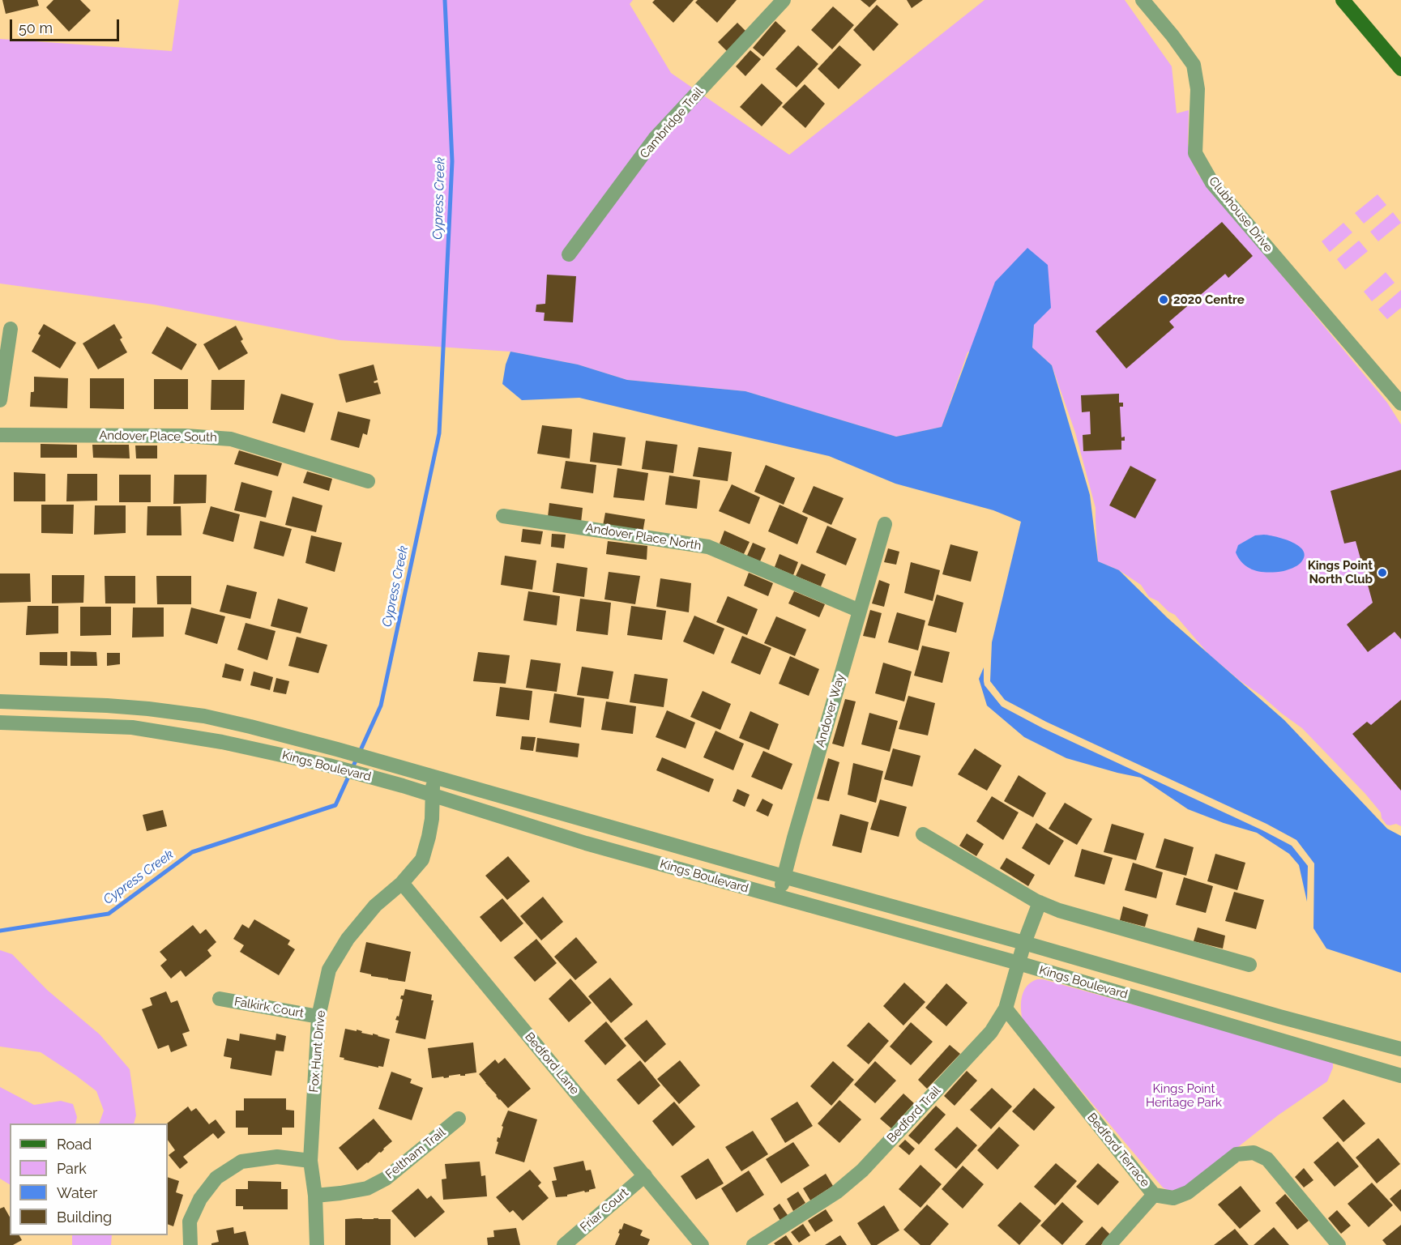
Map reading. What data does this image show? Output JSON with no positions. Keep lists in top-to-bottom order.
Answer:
{
  "streets": {
    "street": [
      "Cambridge Trail",
      "Clubhouse Drive",
      "Andover Place South",
      "Andover Place North",
      "Andover Way",
      "Kings Boulevard",
      "Falkirk Court",
      "Fox Hunt Drive",
      "Bedford Lane",
      "Bedford Trail",
      "Bedford Terrace",
      "Feltham Trail",
      "Friar Court"
    ]
  },
  "crossings": [
    ["Andover Place North", "Andover Way"],
    ["Andover Way", "Kings Boulevard"],
    ["Kings Boulevard", "Fox Hunt Drive"],
    ["Kings Boulevard", "Bedford Trail"],
    ["Falkirk Court", "Fox Hunt Drive"],
    ["Fox Hunt Drive", "Bedford Lane"],
    ["Fox Hunt Drive", "Feltham Trail"],
    ["Bedford Lane", "Friar Court"],
    ["Bedford Trail", "Bedford Terrace"]
  ],
  "water": ["Cypress Creek"],
  "parks": ["Kings Point Heritage Park"],
  "places": ["2020 Centre", "Kings Point North Club"],
  "legend": [
    "Road",
    "Park",
    "Water",
    "Building"
  ],
  "scale_bar": "50 m"
}
